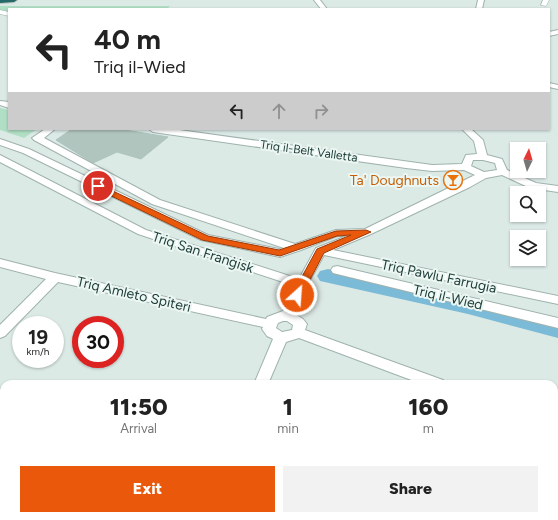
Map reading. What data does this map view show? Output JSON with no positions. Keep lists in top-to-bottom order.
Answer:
{
  "streets": {
    "street": [
      "Triq il-Belt Valletta",
      "Triq San Franġisk",
      "Triq Pawlu Farrugia",
      "Triq Amleto Spiteri",
      "Triq il-Wied"
    ]
  },
  "places": {
    "bar": ["Ta' Doughnuts"]
  },
  "north": "top",
  "page": {
    "turn": ["40 m", "Triq il-Wied"],
    "speed": "19 km/h",
    "limit": "30",
    "eta": [
      "11:50",
      "Arrival",
      "1",
      "min",
      "160",
      "m"
    ],
    "buttons": ["Exit", "Share"]
  }
}
